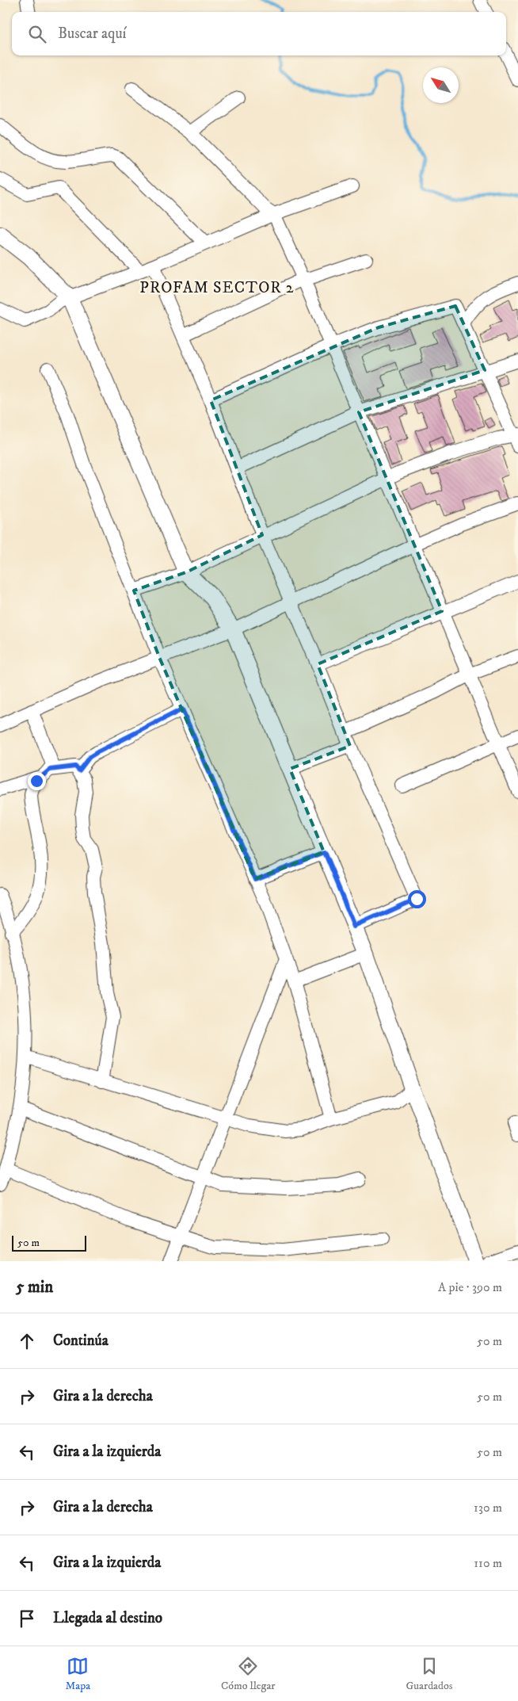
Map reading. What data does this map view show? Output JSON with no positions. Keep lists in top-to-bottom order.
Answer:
{
  "districts": ["PROFAM SECTOR 2"],
  "scale_bar": "50 m",
  "north": "top left",
  "page": {
    "search": "Buscar aquí",
    "scale": "50 m",
    "heading": ["5 min", "A pie · 390 m"],
    "list": [
      ["Continúa", "50 m"],
      ["Gira a la derecha", "50 m"],
      ["Gira a la izquierda", "50 m"],
      ["Gira a la derecha", "130 m"],
      ["Gira a la izquierda", "110 m"],
      "Llegada al destino"
    ],
    "nav": ["Mapa", "Cómo llegar", "Guardados"]
  }
}
